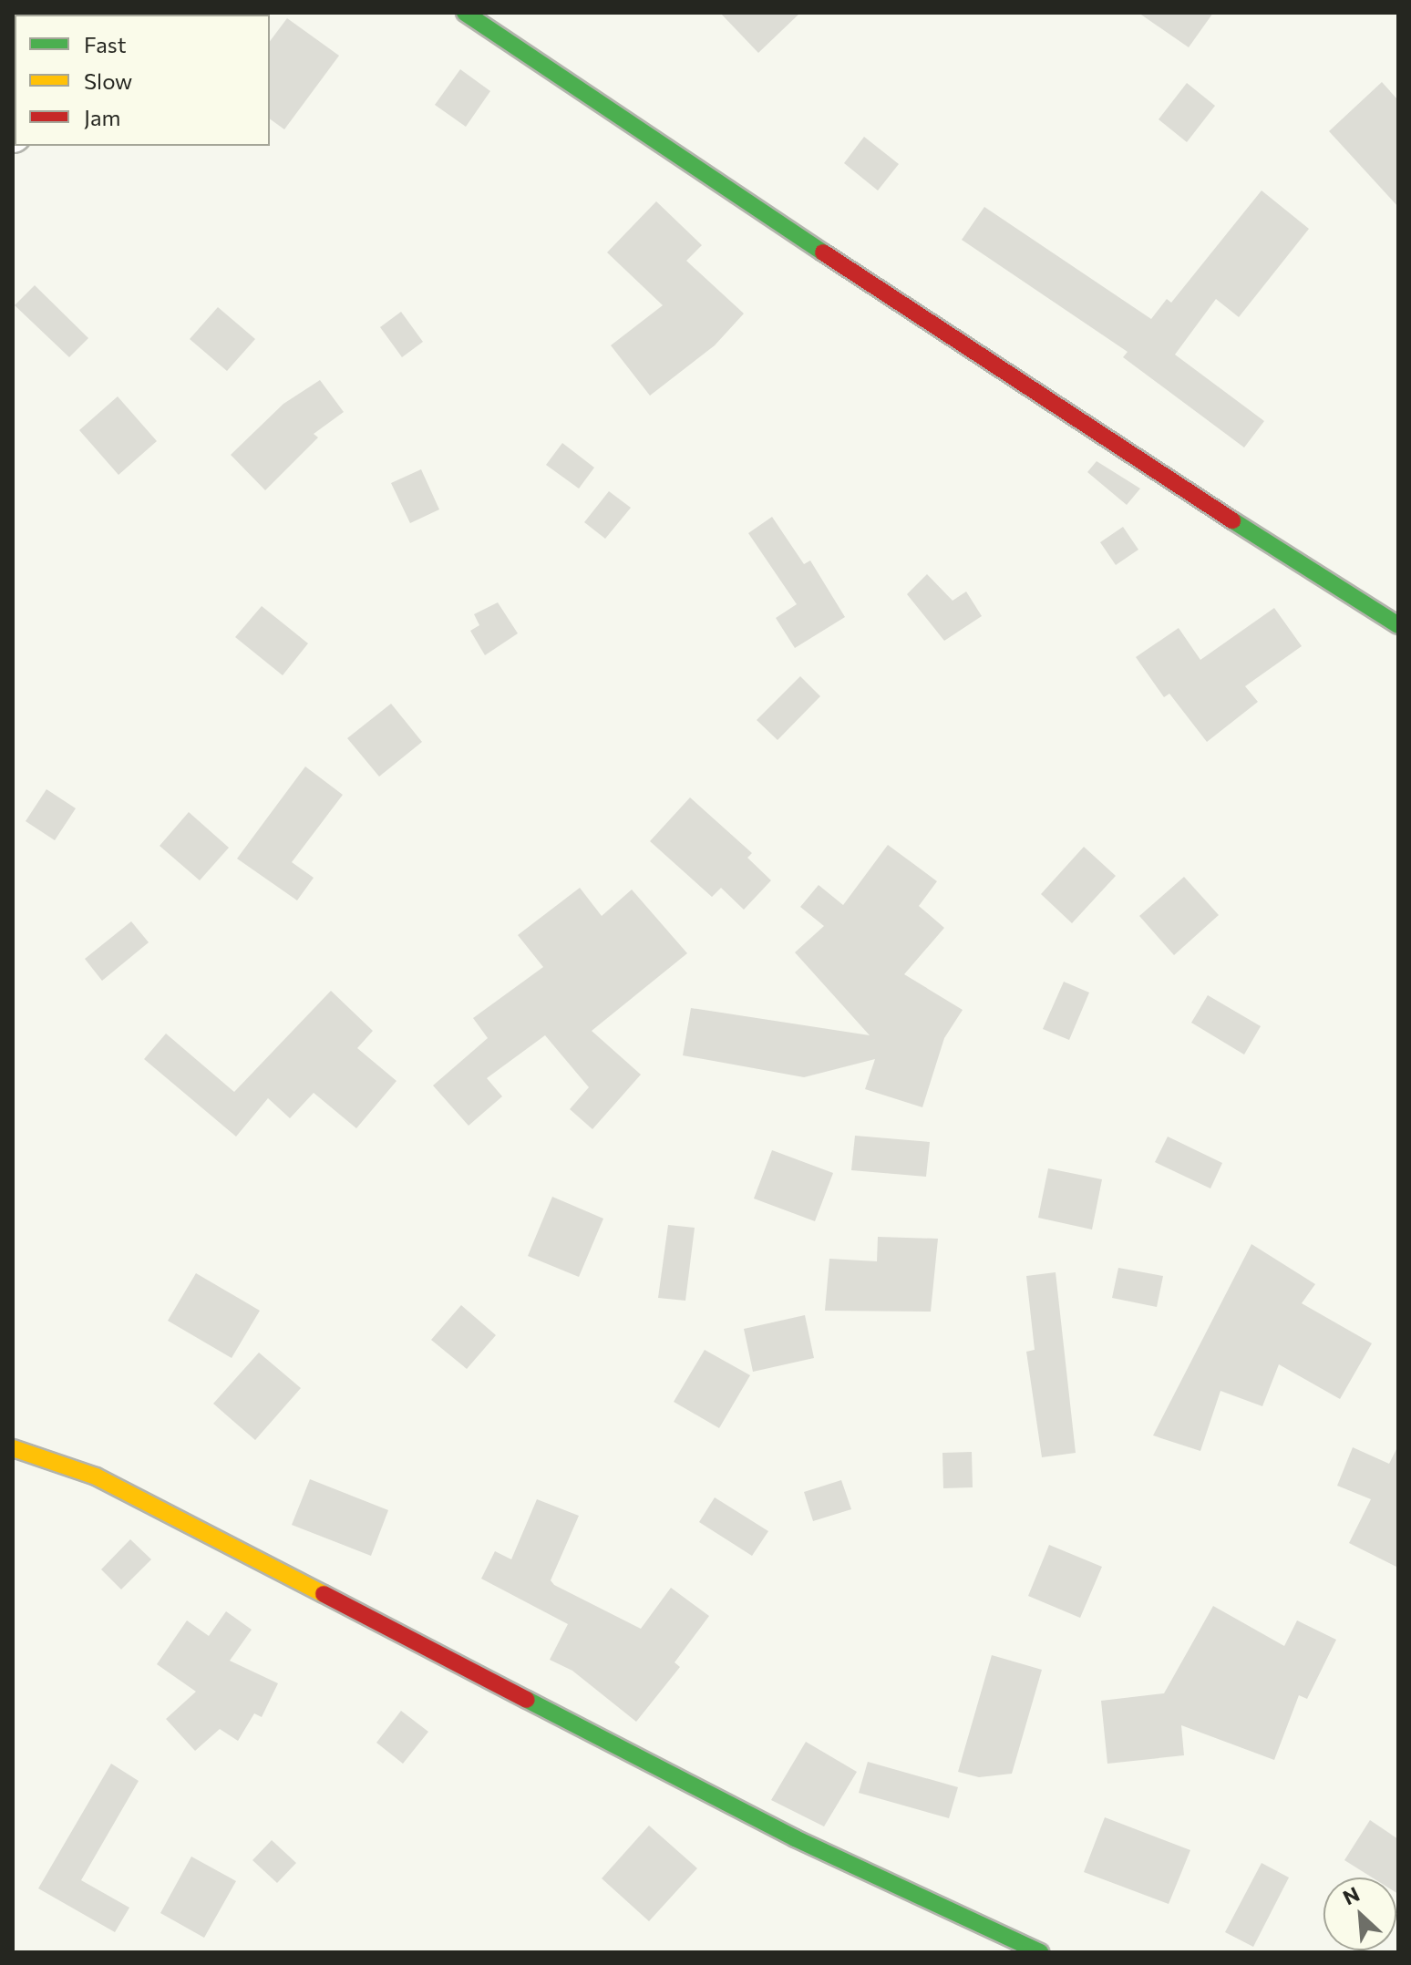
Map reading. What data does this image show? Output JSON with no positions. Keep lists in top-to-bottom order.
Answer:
{
  "legend": ["Fast", "Slow", "Jam"],
  "north": "top left"
}
